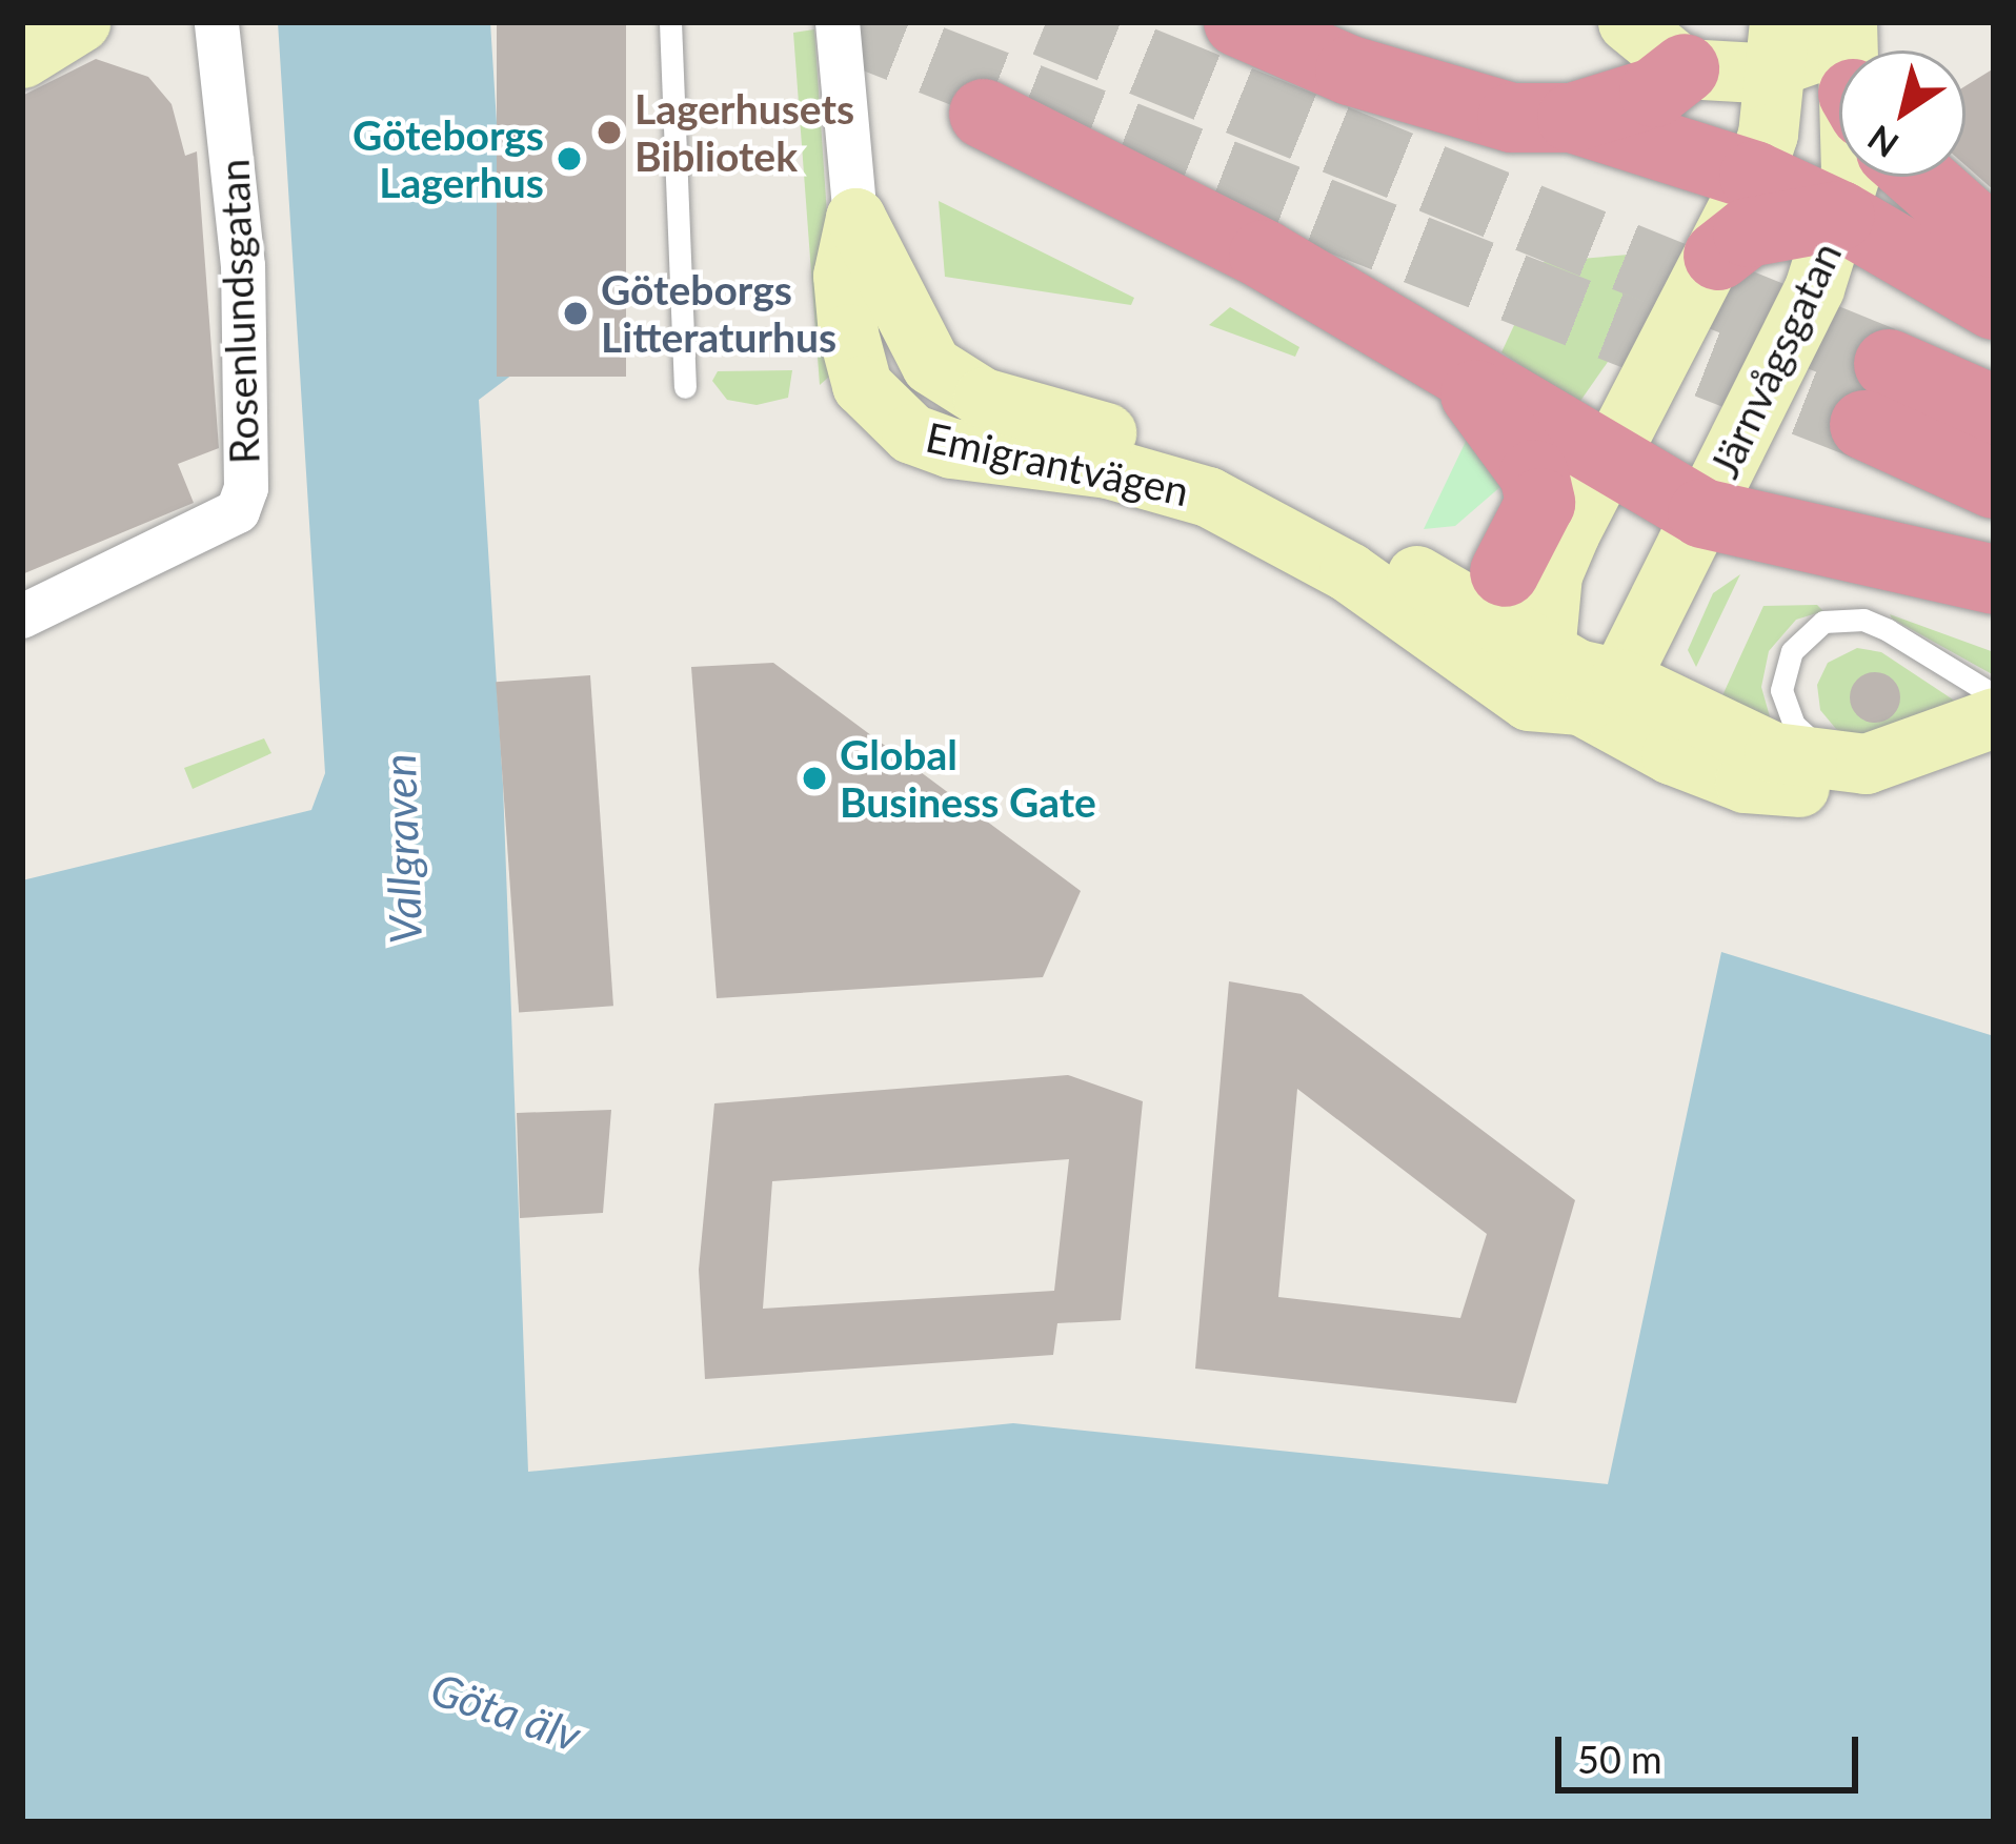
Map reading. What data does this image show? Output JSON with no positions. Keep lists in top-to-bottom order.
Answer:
{
  "streets": {
    "street": ["Rosenlundsgatan", "Järnvågsgatan", "Emigrantvägen"]
  },
  "crossings": [
    ["Järnvågsgatan", "Emigrantvägen"]
  ],
  "water": ["Vallgraven", "Göta älv"],
  "places": [
    "Lagerhusets Bibliotek",
    "Göteborgs Lagerhus",
    "Göteborgs Litteraturhus",
    "Global Business Gate"
  ],
  "scale_bar": "50 m",
  "north": "bottom left"
}
